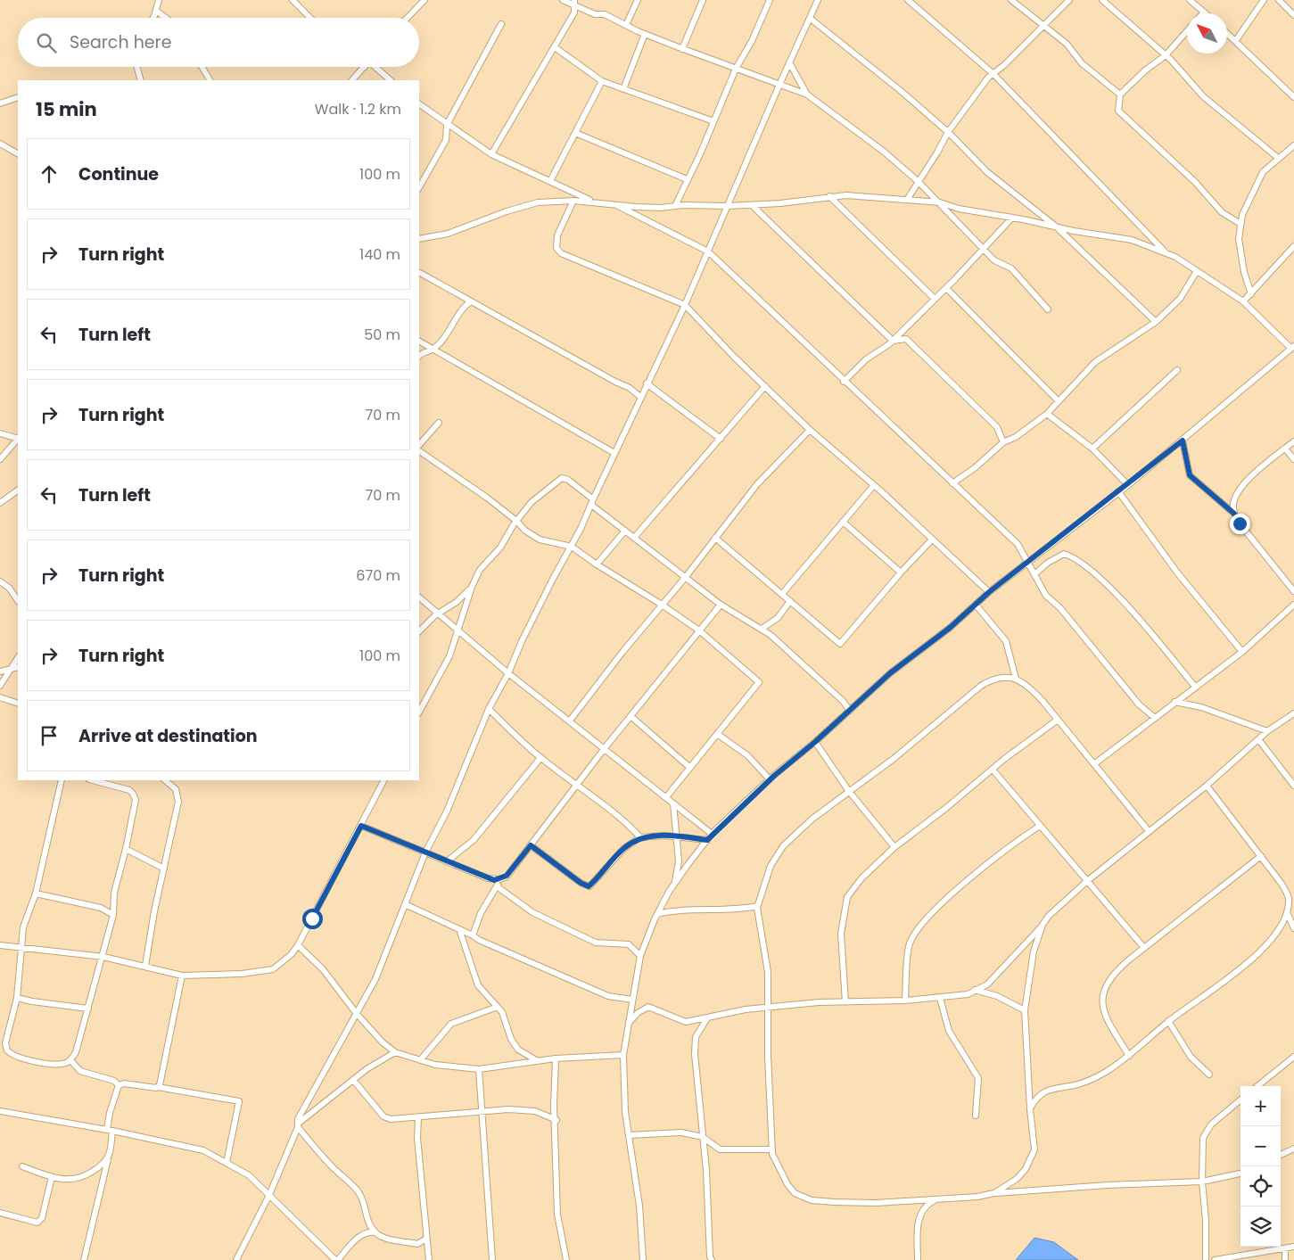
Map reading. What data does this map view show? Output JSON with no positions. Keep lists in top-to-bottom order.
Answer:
{
  "north": "top left",
  "page": {
    "search": "Search here",
    "heading": ["15 min", "Walk · 1.2 km"],
    "list": [
      ["Continue", "100 m"],
      ["Turn right", "140 m"],
      ["Turn left", "50 m"],
      ["Turn right", "70 m"],
      ["Turn left", "70 m"],
      ["Turn right", "670 m"],
      ["Turn right", "100 m"],
      "Arrive at destination"
    ],
    "map_buttons": ["+", "−"]
  }
}
